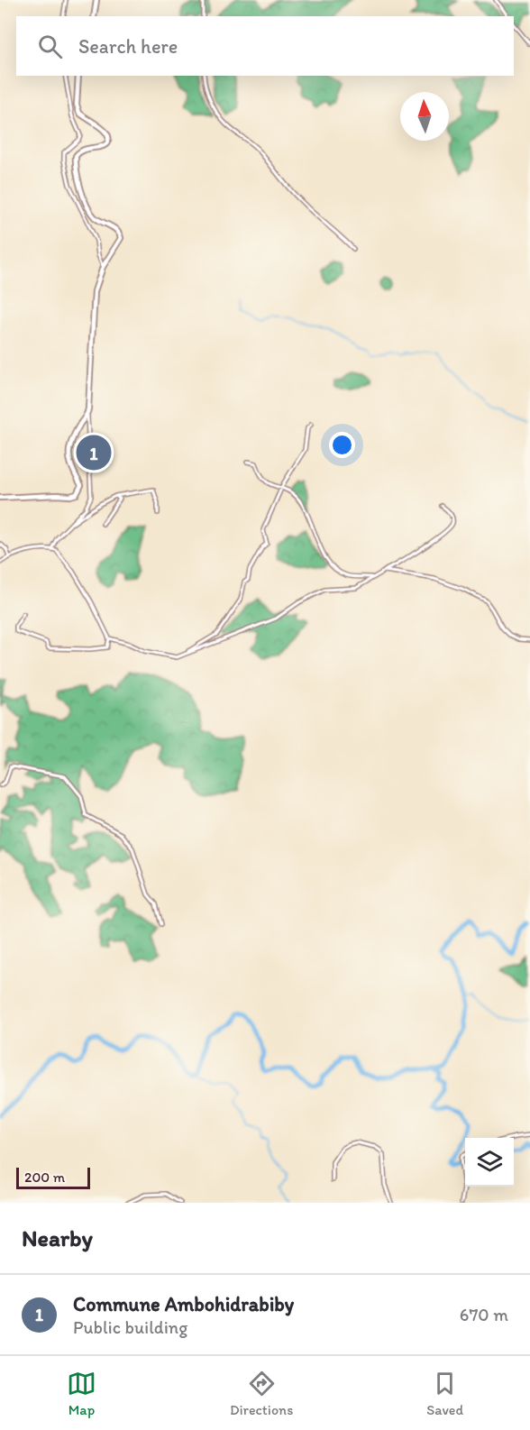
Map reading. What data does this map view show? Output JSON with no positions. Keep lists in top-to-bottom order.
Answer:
{
  "scale_bar": "200 m",
  "north": "top",
  "page": {
    "search": "Search here",
    "pins": "1",
    "scale": "200 m",
    "heading": "Nearby",
    "list": [
      {
        "mark": "1",
        "name": "Commune Ambohidrabiby",
        "note": "Public building",
        "value": "670 m"
      }
    ],
    "nav": ["Map", "Directions", "Saved"]
  }
}
